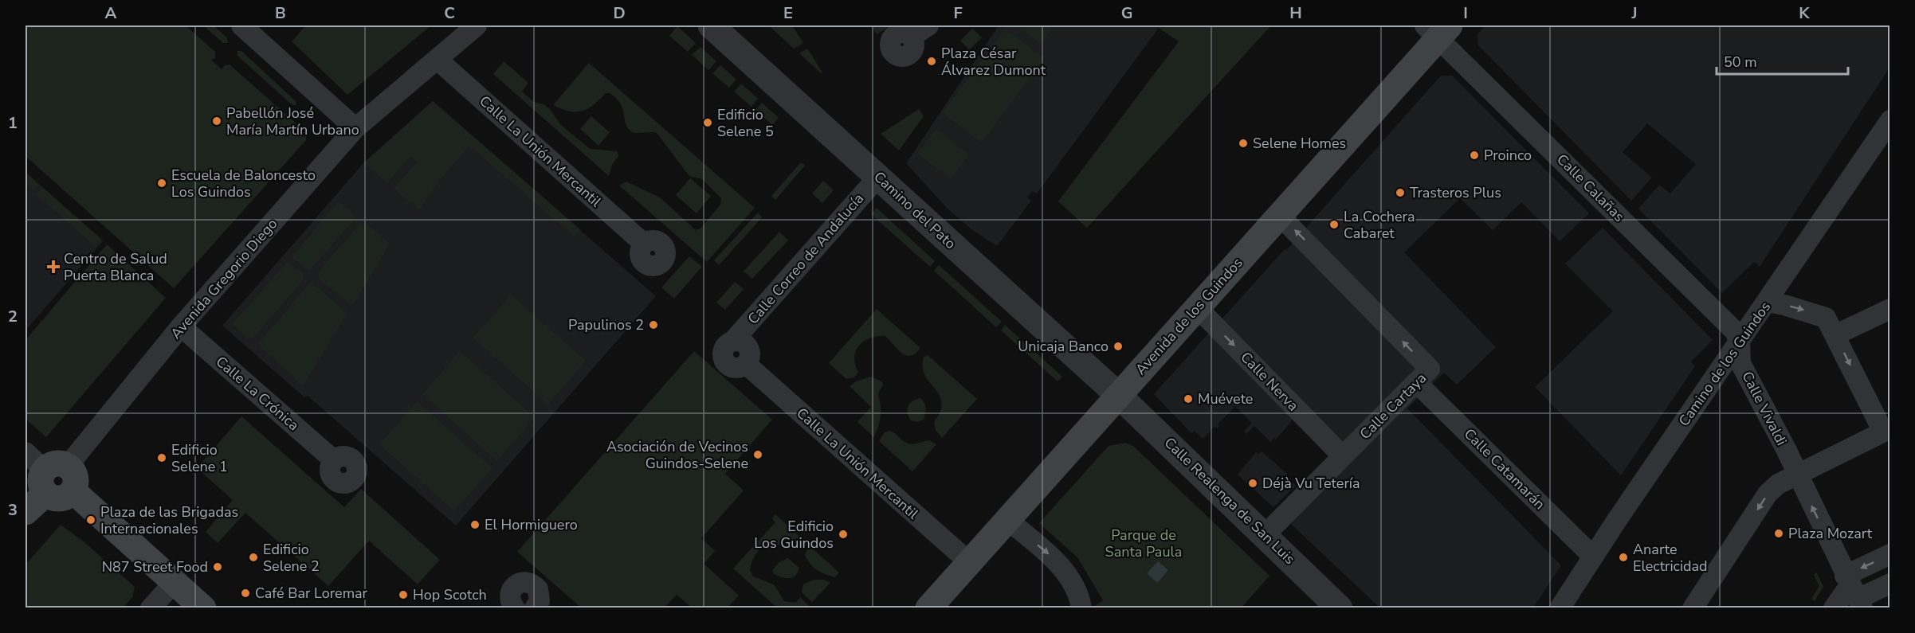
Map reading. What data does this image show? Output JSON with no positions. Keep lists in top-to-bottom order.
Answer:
{
  "streets": {
    "main road": ["Avenida de los Guindos"],
    "street": [
      "Calle La Unión Mercantil",
      "Calle Calañas",
      "Camino del Pato",
      "Calle Correo de Andalucía",
      "Avenida Gregorio Diego",
      "Camino de los Guindos",
      "Calle Nerva",
      "Calle La Crónica",
      "Calle Cartaya",
      "Calle Vivaldi",
      "Calle Catamarán",
      "Calle Realenga de San Luis"
    ]
  },
  "crossings": [
    ["Calle La Unión Mercantil", "Calle Correo de Andalucía"],
    ["Calle La Unión Mercantil", "Avenida Gregorio Diego"],
    ["Calle La Unión Mercantil", "Avenida de los Guindos"],
    ["Calle Calañas", "Avenida de los Guindos"],
    ["Calle Calañas", "Camino de los Guindos"],
    ["Calle Calañas", "Calle Vivaldi"],
    ["Camino del Pato", "Calle Correo de Andalucía"],
    ["Camino del Pato", "Avenida de los Guindos"],
    ["Camino del Pato", "Calle Realenga de San Luis"],
    ["Avenida Gregorio Diego", "Calle La Crónica"],
    ["Avenida de los Guindos", "Calle Nerva"],
    ["Avenida de los Guindos", "Calle Cartaya"],
    ["Avenida de los Guindos", "Calle Realenga de San Luis"],
    ["Camino de los Guindos", "Calle Vivaldi"],
    ["Camino de los Guindos", "Calle Catamarán"],
    ["Calle Nerva", "Calle Cartaya"],
    ["Calle Cartaya", "Calle Catamarán"],
    ["Calle Cartaya", "Calle Realenga de San Luis"]
  ],
  "one_way": ["Calle Nerva", "Calle Cartaya"],
  "parks": ["Parque de Santa Paula"],
  "places": {
    "other": [
      "Plaza César Álvarez Dumont",
      "Pabellón José María Martín Urbano",
      "Edificio Selene 5",
      "Selene Homes",
      "Proinco",
      "Escuela de Baloncesto Los Guindos",
      "Trasteros Plus",
      "La Cochera Cabaret",
      "Papulinos 2",
      "Unicaja Banco",
      "Muévete",
      "Asociación de Vecinos Guindos-Selene",
      "Edificio Selene 1",
      "Déjà Vu Tetería",
      "Plaza de las Brigadas Internacionales",
      "El Hormiguero",
      "Plaza Mozart",
      "Edificio Los Guindos",
      "Edificio Selene 2",
      "Anarte Electricidad",
      "N87 Street Food",
      "Café Bar Loremar",
      "Hop Scotch"
    ],
    "health": ["Centro de Salud Puerta Blanca"]
  },
  "scale_bar": "50 m",
  "grid": {
    "columns": [
      "A",
      "B",
      "C",
      "D",
      "E",
      "F",
      "G",
      "H",
      "I",
      "J",
      "K"
    ],
    "rows": ["1", "2", "3"]
  }
}
